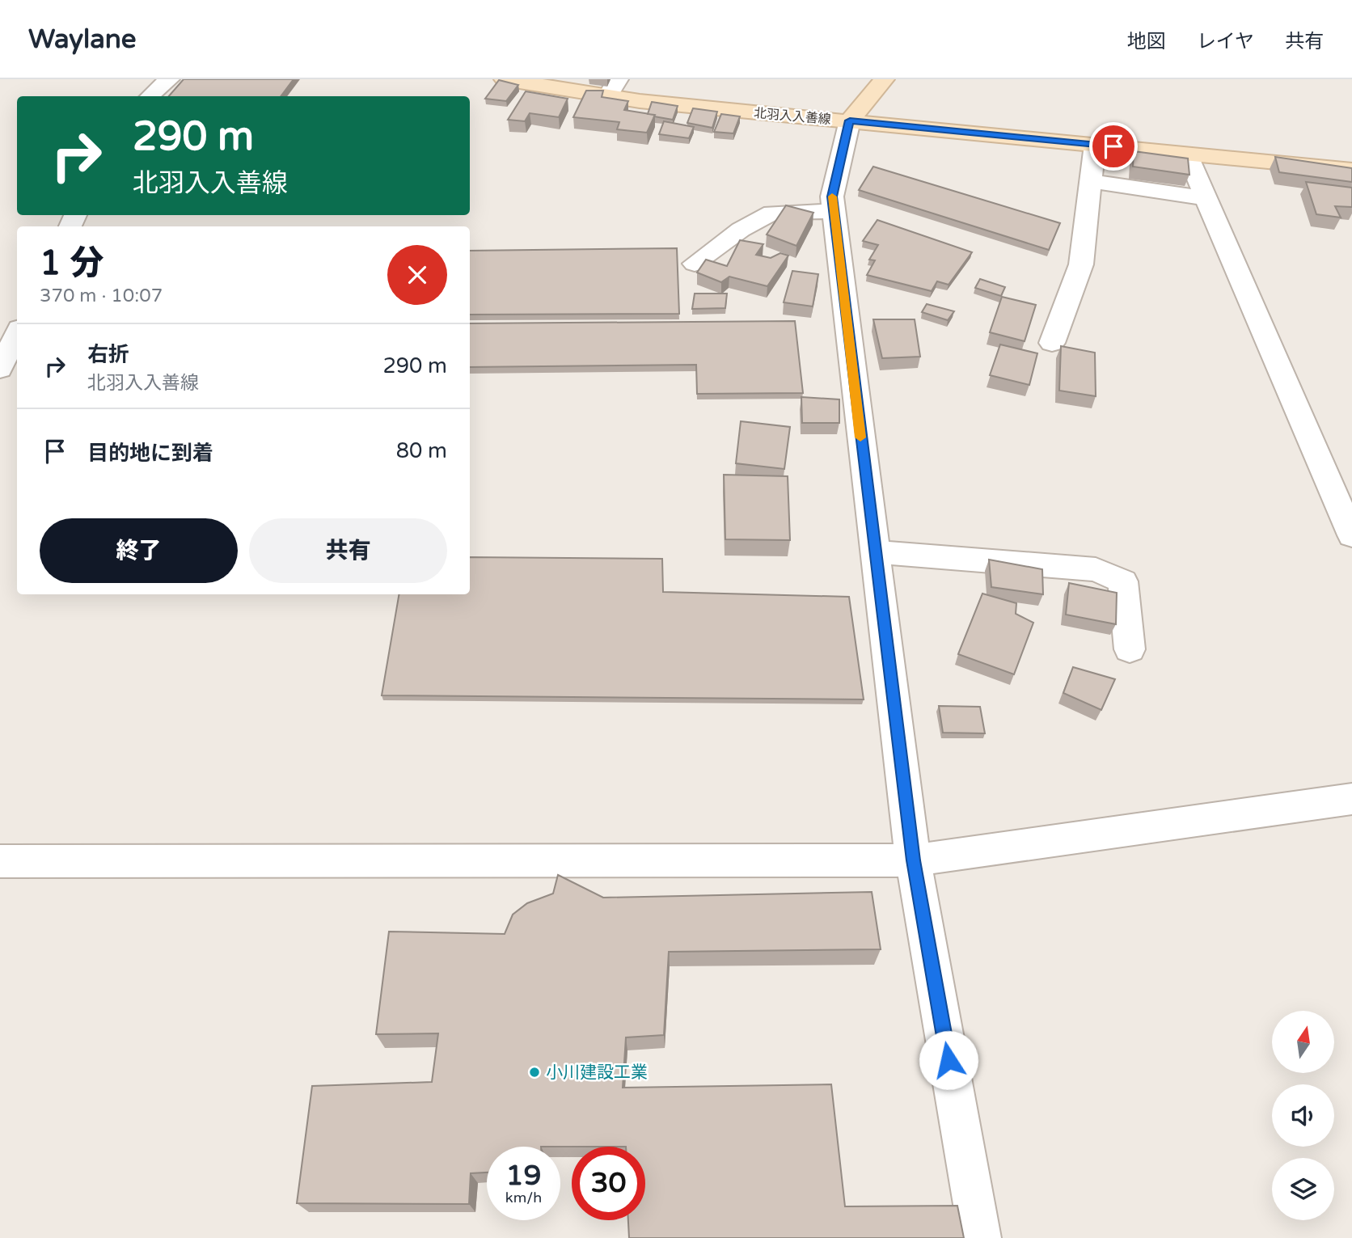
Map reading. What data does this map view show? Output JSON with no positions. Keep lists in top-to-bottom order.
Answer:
{
  "streets": {
    "main road": ["北羽入入善線"]
  },
  "places": ["小川建設工業"],
  "north": "top",
  "page": {
    "header": "Waylane",
    "nav": ["地図", "レイヤ", "共有"],
    "turn": ["290 m", "北羽入入善線"],
    "heading": ["1 分", "370 m · 10:07"],
    "list": [
      {
        "name": "右折",
        "note": "北羽入入善線",
        "value": "290 m"
      },
      {
        "name": "目的地に到着",
        "value": "80 m"
      }
    ],
    "buttons": ["終了", "共有"],
    "speed": "19 km/h",
    "limit": "30"
  }
}
